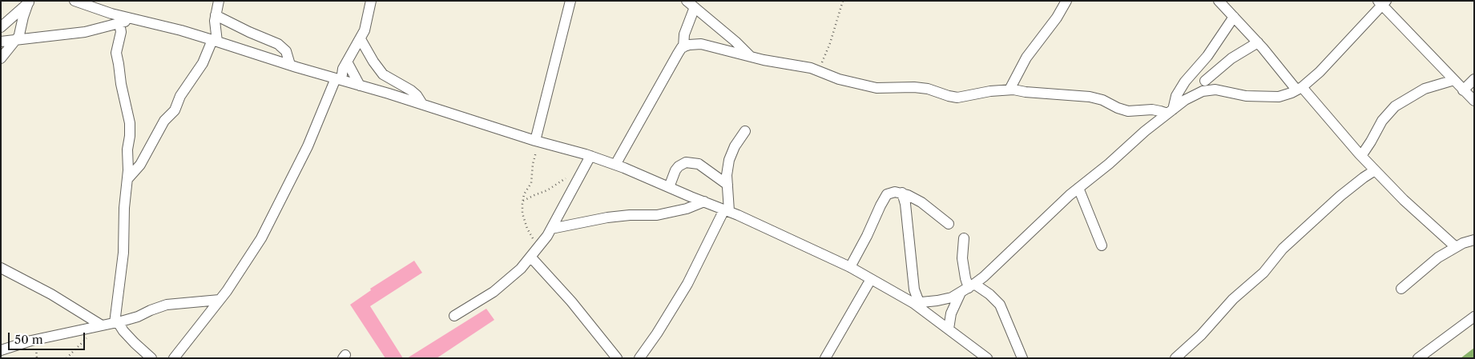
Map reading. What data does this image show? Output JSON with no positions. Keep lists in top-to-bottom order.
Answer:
{
  "scale_bar": "50 m"
}
